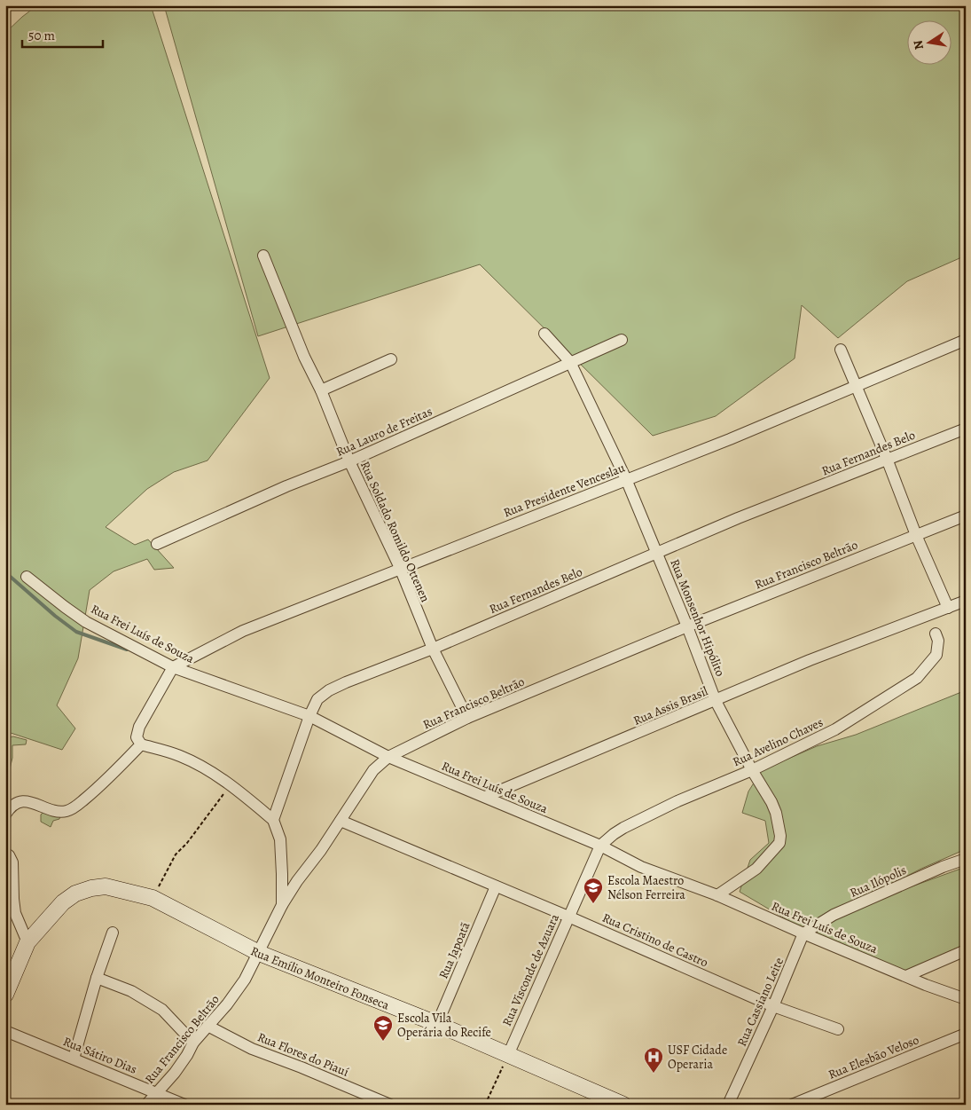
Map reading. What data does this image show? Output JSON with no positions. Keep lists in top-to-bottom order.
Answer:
{
  "streets": {
    "main road": ["Rua Emílio Monteiro Fonseca"],
    "street": [
      "Rua Lauro de Freitas",
      "Rua Fernandes Belo",
      "Rua Presidente Venceslau",
      "Rua Soldado Romildo Ottenen",
      "Rua Francisco Beltrão",
      "Rua Monsenhor Hipólito",
      "Rua Frei Luís de Souza",
      "Rua Assis Brasil",
      "Rua Avelino Chaves",
      "Rua Ilópolis",
      "Rua Cristino de Castro",
      "Rua Japoatã",
      "Rua Visconde de Azuara",
      "Rua Cassiano Leite",
      "Rua Flores do Piauí",
      "Rua Sátiro Dias",
      "Rua Elesbão Veloso"
    ]
  },
  "crossings": [
    ["Rua Lauro de Freitas", "Rua Soldado Romildo Ottenen"],
    ["Rua Lauro de Freitas", "Rua Monsenhor Hipólito"],
    ["Rua Fernandes Belo", "Rua Soldado Romildo Ottenen"],
    ["Rua Fernandes Belo", "Rua Monsenhor Hipólito"],
    ["Rua Fernandes Belo", "Rua Frei Luís de Souza"],
    ["Rua Presidente Venceslau", "Rua Soldado Romildo Ottenen"],
    ["Rua Presidente Venceslau", "Rua Monsenhor Hipólito"],
    ["Rua Presidente Venceslau", "Rua Frei Luís de Souza"],
    ["Rua Soldado Romildo Ottenen", "Rua Francisco Beltrão"],
    ["Rua Francisco Beltrão", "Rua Monsenhor Hipólito"],
    ["Rua Francisco Beltrão", "Rua Frei Luís de Souza"],
    ["Rua Francisco Beltrão", "Rua Cristino de Castro"],
    ["Rua Francisco Beltrão", "Rua Emílio Monteiro Fonseca"],
    ["Rua Francisco Beltrão", "Rua Flores do Piauí"],
    ["Rua Francisco Beltrão", "Rua Sátiro Dias"],
    ["Rua Monsenhor Hipólito", "Rua Frei Luís de Souza"],
    ["Rua Monsenhor Hipólito", "Rua Assis Brasil"],
    ["Rua Monsenhor Hipólito", "Rua Avelino Chaves"],
    ["Rua Frei Luís de Souza", "Rua Assis Brasil"],
    ["Rua Frei Luís de Souza", "Rua Avelino Chaves"],
    ["Rua Frei Luís de Souza", "Rua Ilópolis"],
    ["Rua Frei Luís de Souza", "Rua Visconde de Azuara"],
    ["Rua Frei Luís de Souza", "Rua Cassiano Leite"],
    ["Rua Avelino Chaves", "Rua Visconde de Azuara"],
    ["Rua Ilópolis", "Rua Cassiano Leite"],
    ["Rua Cristino de Castro", "Rua Japoatã"],
    ["Rua Cristino de Castro", "Rua Visconde de Azuara"],
    ["Rua Cristino de Castro", "Rua Cassiano Leite"],
    ["Rua Japoatã", "Rua Emílio Monteiro Fonseca"],
    ["Rua Visconde de Azuara", "Rua Emílio Monteiro Fonseca"]
  ],
  "places": {
    "school or university": ["Escola Maestro Nélson Ferreira", "Escola Vila Operária do Recife"],
    "hospital": ["USF Cidade Operaria"]
  },
  "scale_bar": "50 m",
  "north": "left"
}
